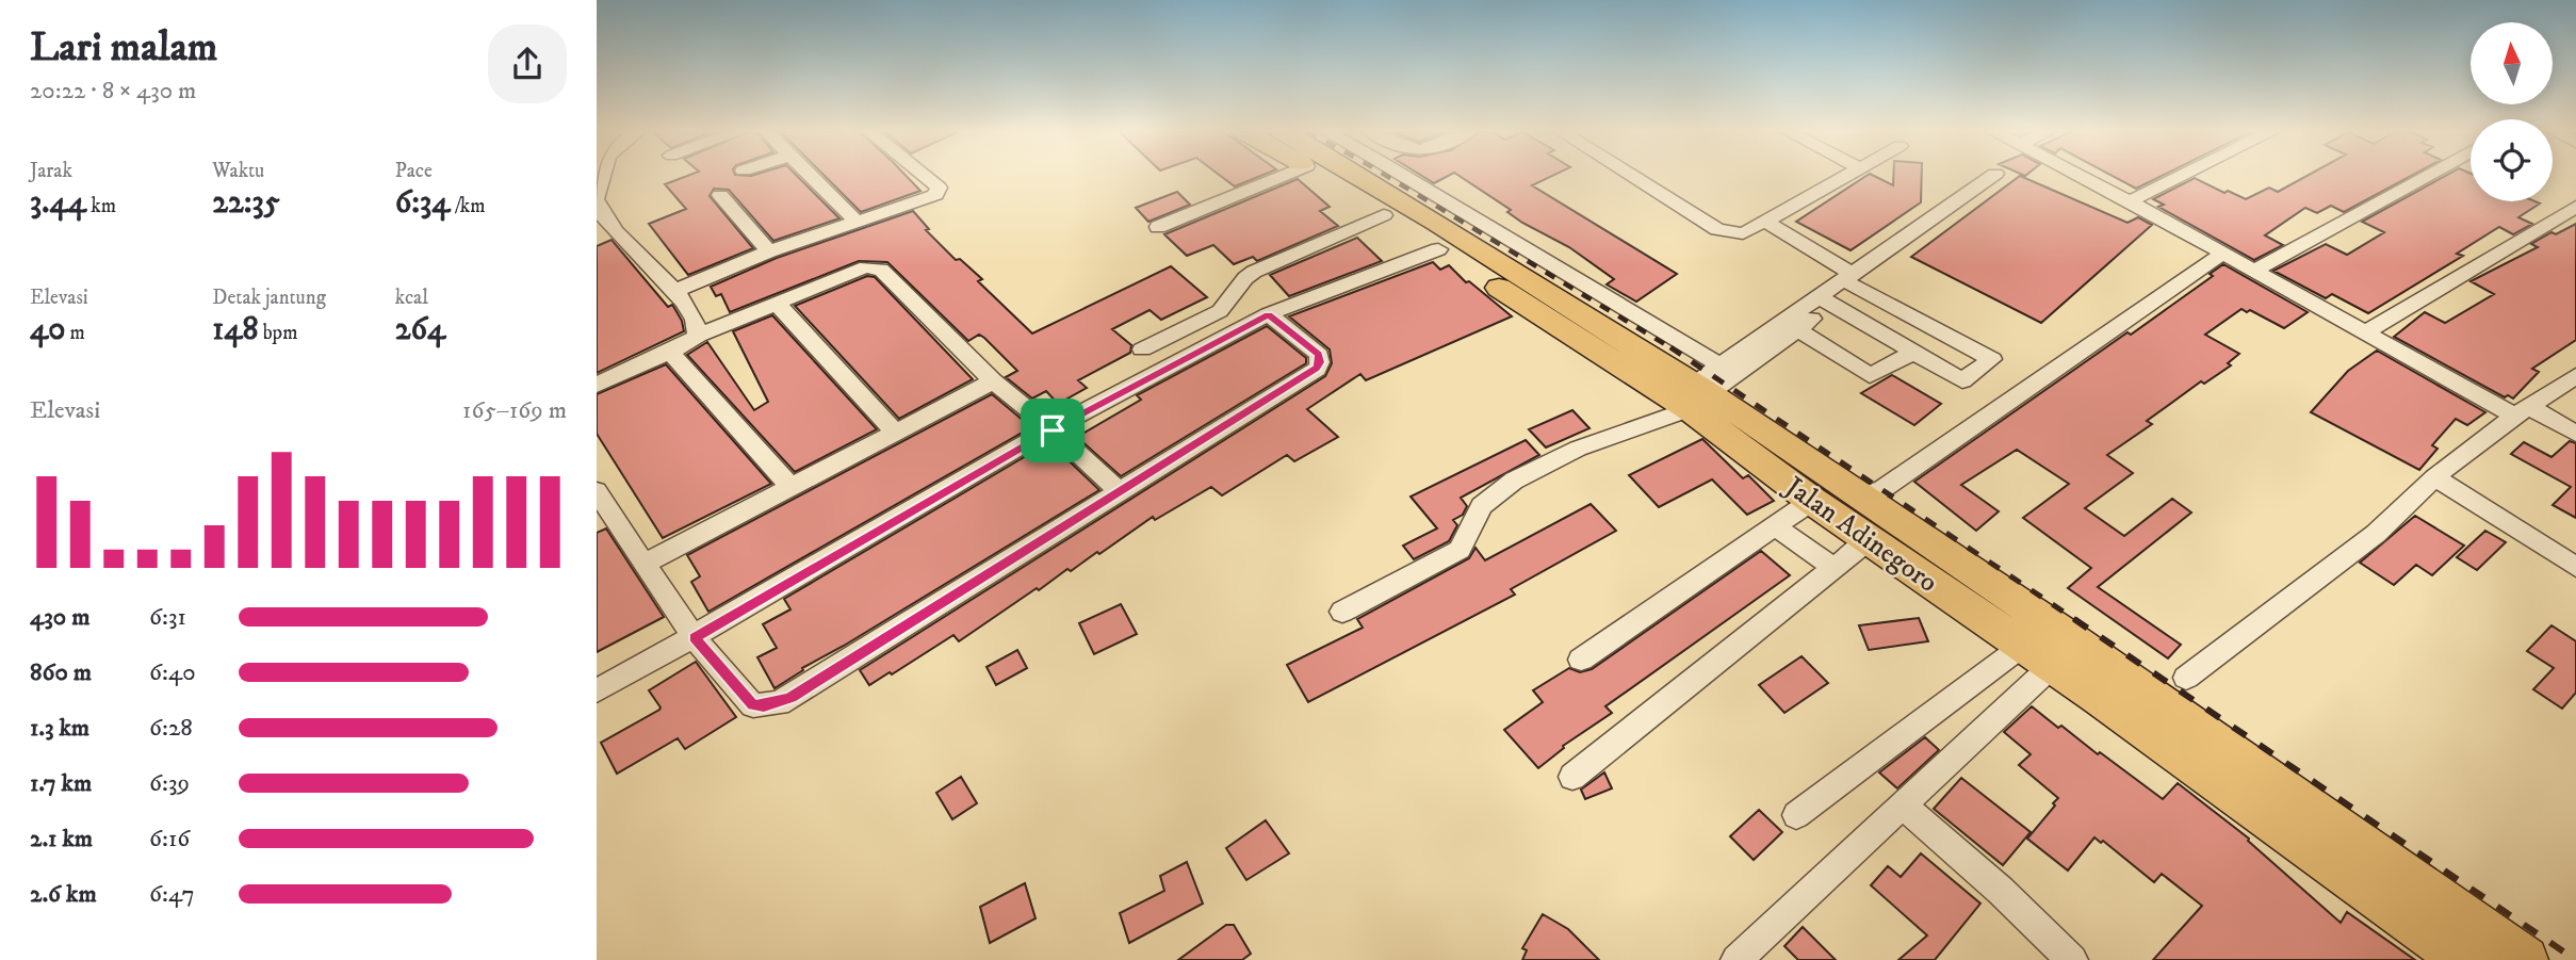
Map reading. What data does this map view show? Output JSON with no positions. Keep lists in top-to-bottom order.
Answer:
{
  "streets": {
    "highway": ["Jalan Adinegoro"]
  },
  "north": "top",
  "page": {
    "heading": ["Lari malam", "20:22 · 8 × 430 m"],
    "stats": [
      ["Jarak", "3.44 km"],
      ["Waktu", "22:35"],
      ["Pace", "6:34 /km"],
      ["Elevasi", "40 m"],
      ["Detak jantung", "148 bpm"],
      ["kcal", "264"]
    ],
    "chart": ["Elevasi", "165–169 m"],
    "list": [
      {
        "name": "430 m",
        "note": "6:31"
      },
      {
        "name": "860 m",
        "note": "6:40"
      },
      {
        "name": "1.3 km",
        "note": "6:28"
      },
      {
        "name": "1.7 km",
        "note": "6:39"
      },
      {
        "name": "2.1 km",
        "note": "6:16"
      },
      {
        "name": "2.6 km",
        "note": "6:47"
      }
    ]
  }
}
